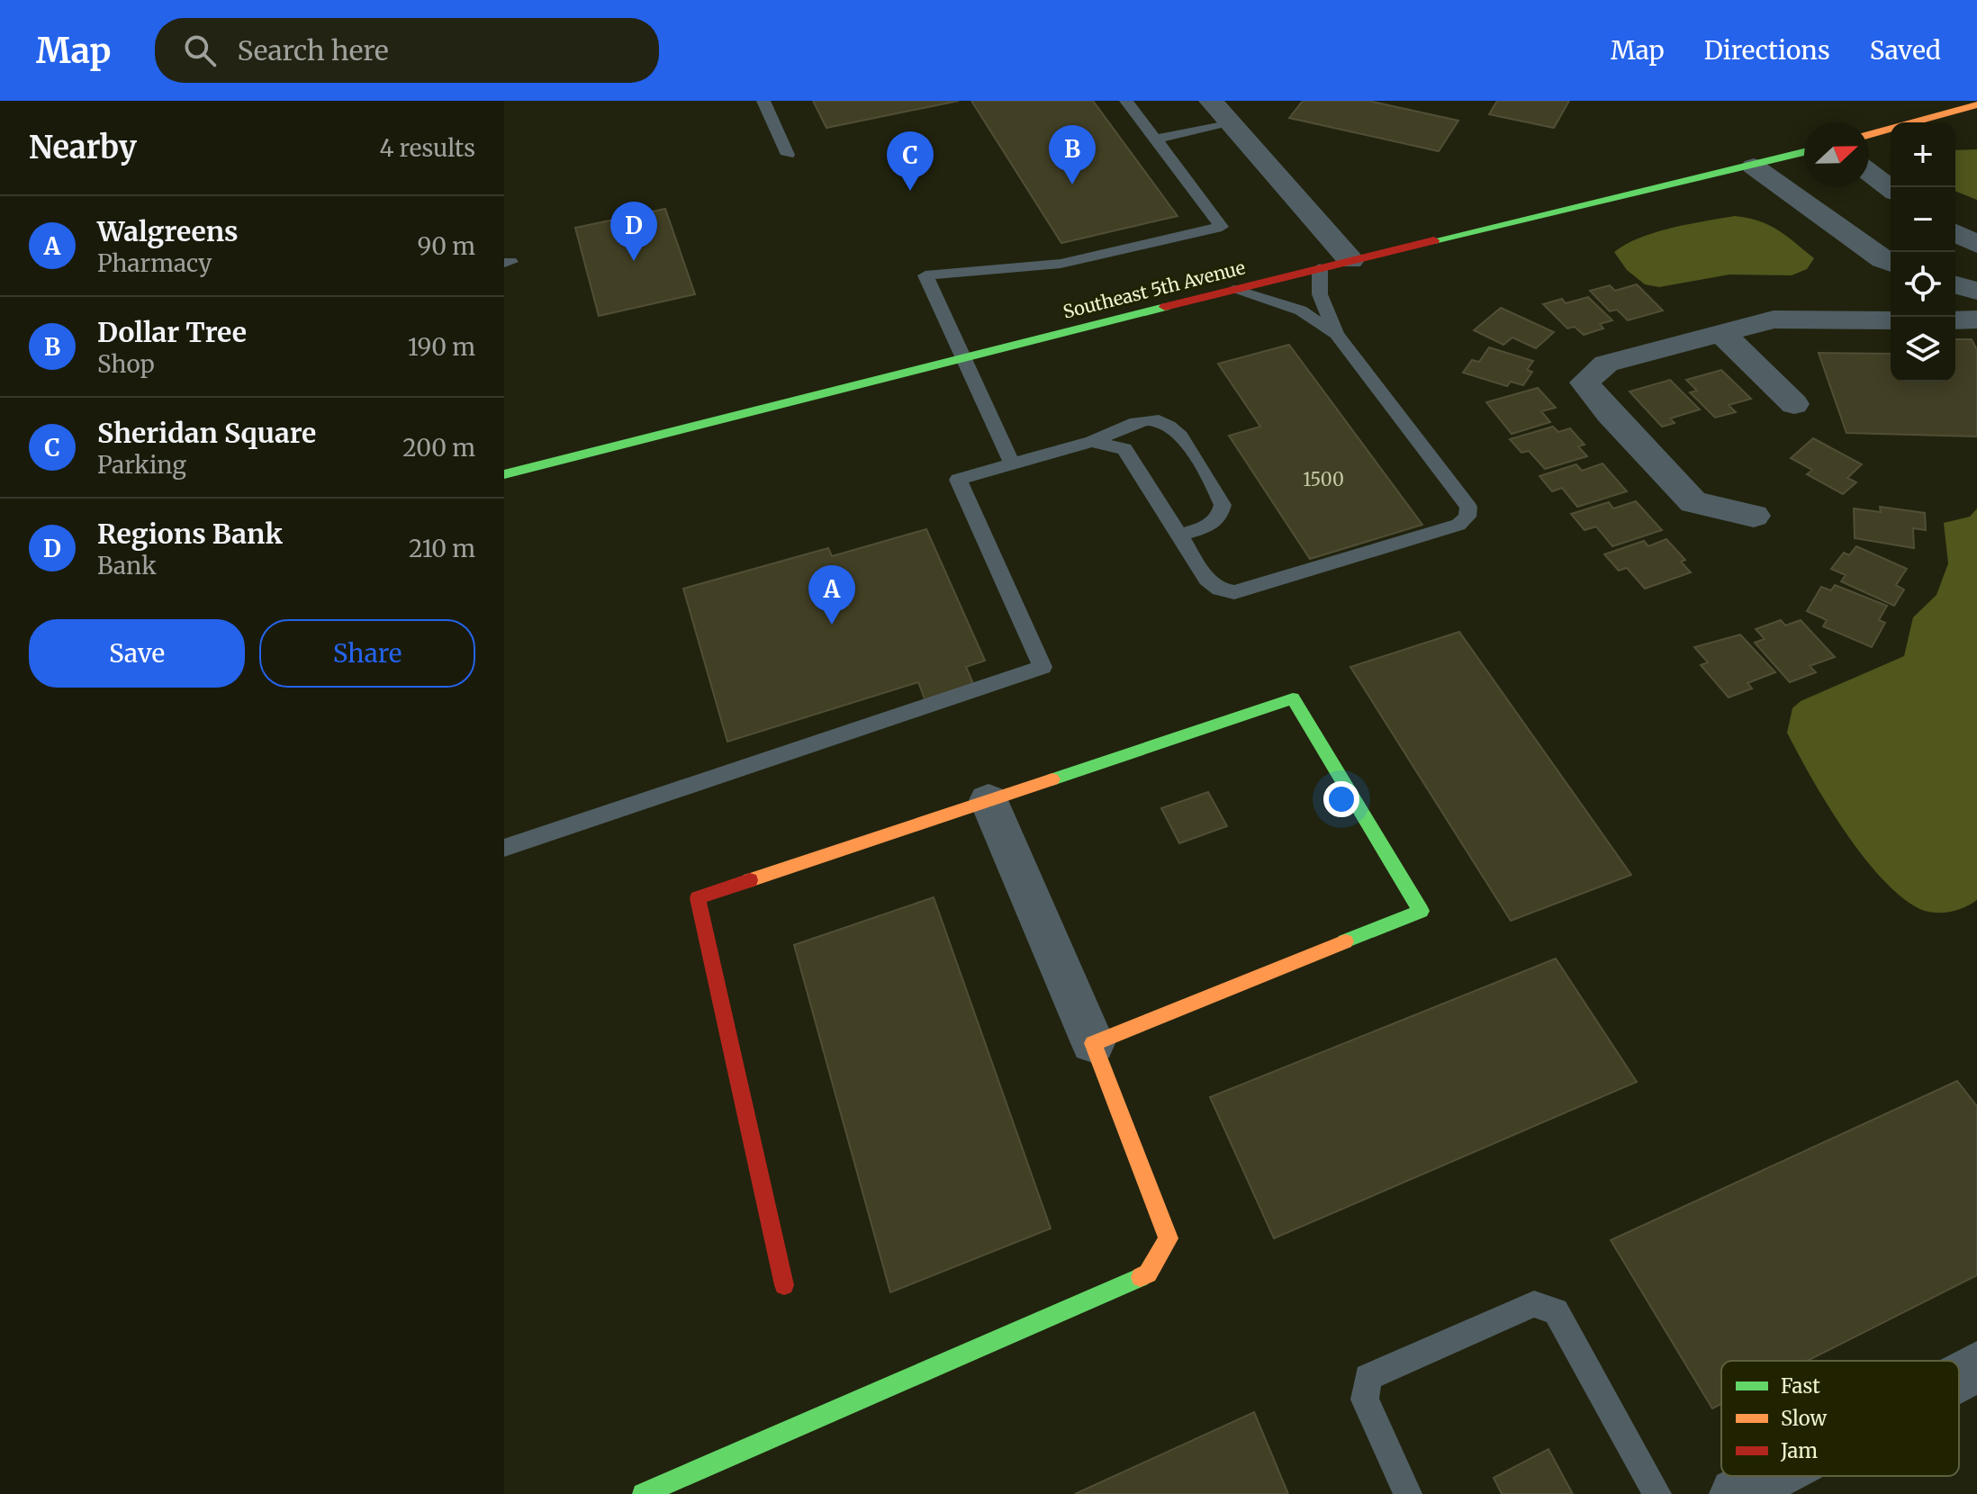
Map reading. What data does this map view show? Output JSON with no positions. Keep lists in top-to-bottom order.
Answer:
{
  "streets": {
    "street": ["Southeast 5th Avenue"]
  },
  "house_numbers": ["1500"],
  "legend": ["Fast", "Slow", "Jam"],
  "north": "right",
  "page": {
    "header": "Map",
    "search": "Search here",
    "nav": ["Map", "Directions", "Saved"],
    "heading": ["Nearby", "4 results"],
    "map_buttons": ["+", "−"],
    "pins": [
      "B",
      "C",
      "D",
      "A"
    ],
    "list": [
      {
        "mark": "A",
        "name": "Walgreens",
        "note": "Pharmacy",
        "value": "90 m"
      },
      {
        "mark": "B",
        "name": "Dollar Tree",
        "note": "Shop",
        "value": "190 m"
      },
      {
        "mark": "C",
        "name": "Sheridan Square",
        "note": "Parking",
        "value": "200 m"
      },
      {
        "mark": "D",
        "name": "Regions Bank",
        "note": "Bank",
        "value": "210 m"
      }
    ],
    "buttons": ["Save", "Share"]
  }
}
